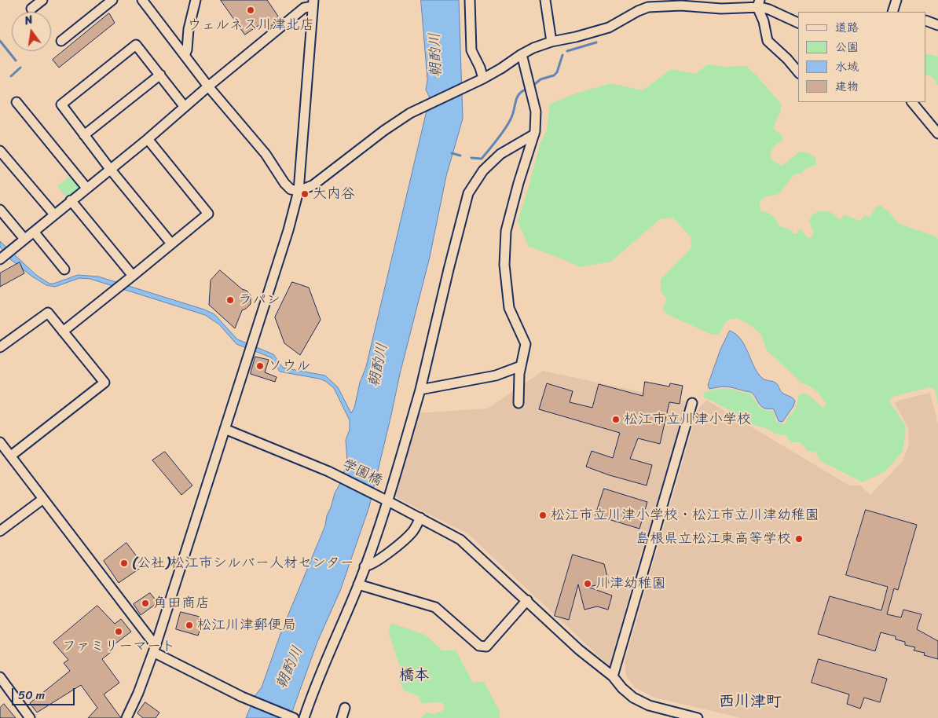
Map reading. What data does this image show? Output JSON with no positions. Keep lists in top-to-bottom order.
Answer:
{
  "streets": {
    "street": ["学園橋"]
  },
  "districts": ["橋本", "西川津町"],
  "water": ["朝酌川"],
  "places": [
    "ウェルネス川津北店",
    "大内谷",
    "ラパン",
    "ソウル",
    "松江市立川津小学校",
    "松江市立川津小学校・松江市立川津幼稚園",
    "島根県立松江東高等学校",
    "(公社)松江市シルバー人材センター",
    "川津幼稚園",
    "角田商店",
    "松江川津郵便局",
    "ファミリーマート"
  ],
  "legend": [
    "道路",
    "公園",
    "水域",
    "建物"
  ],
  "scale_bar": "50 m",
  "north": "top"
}
